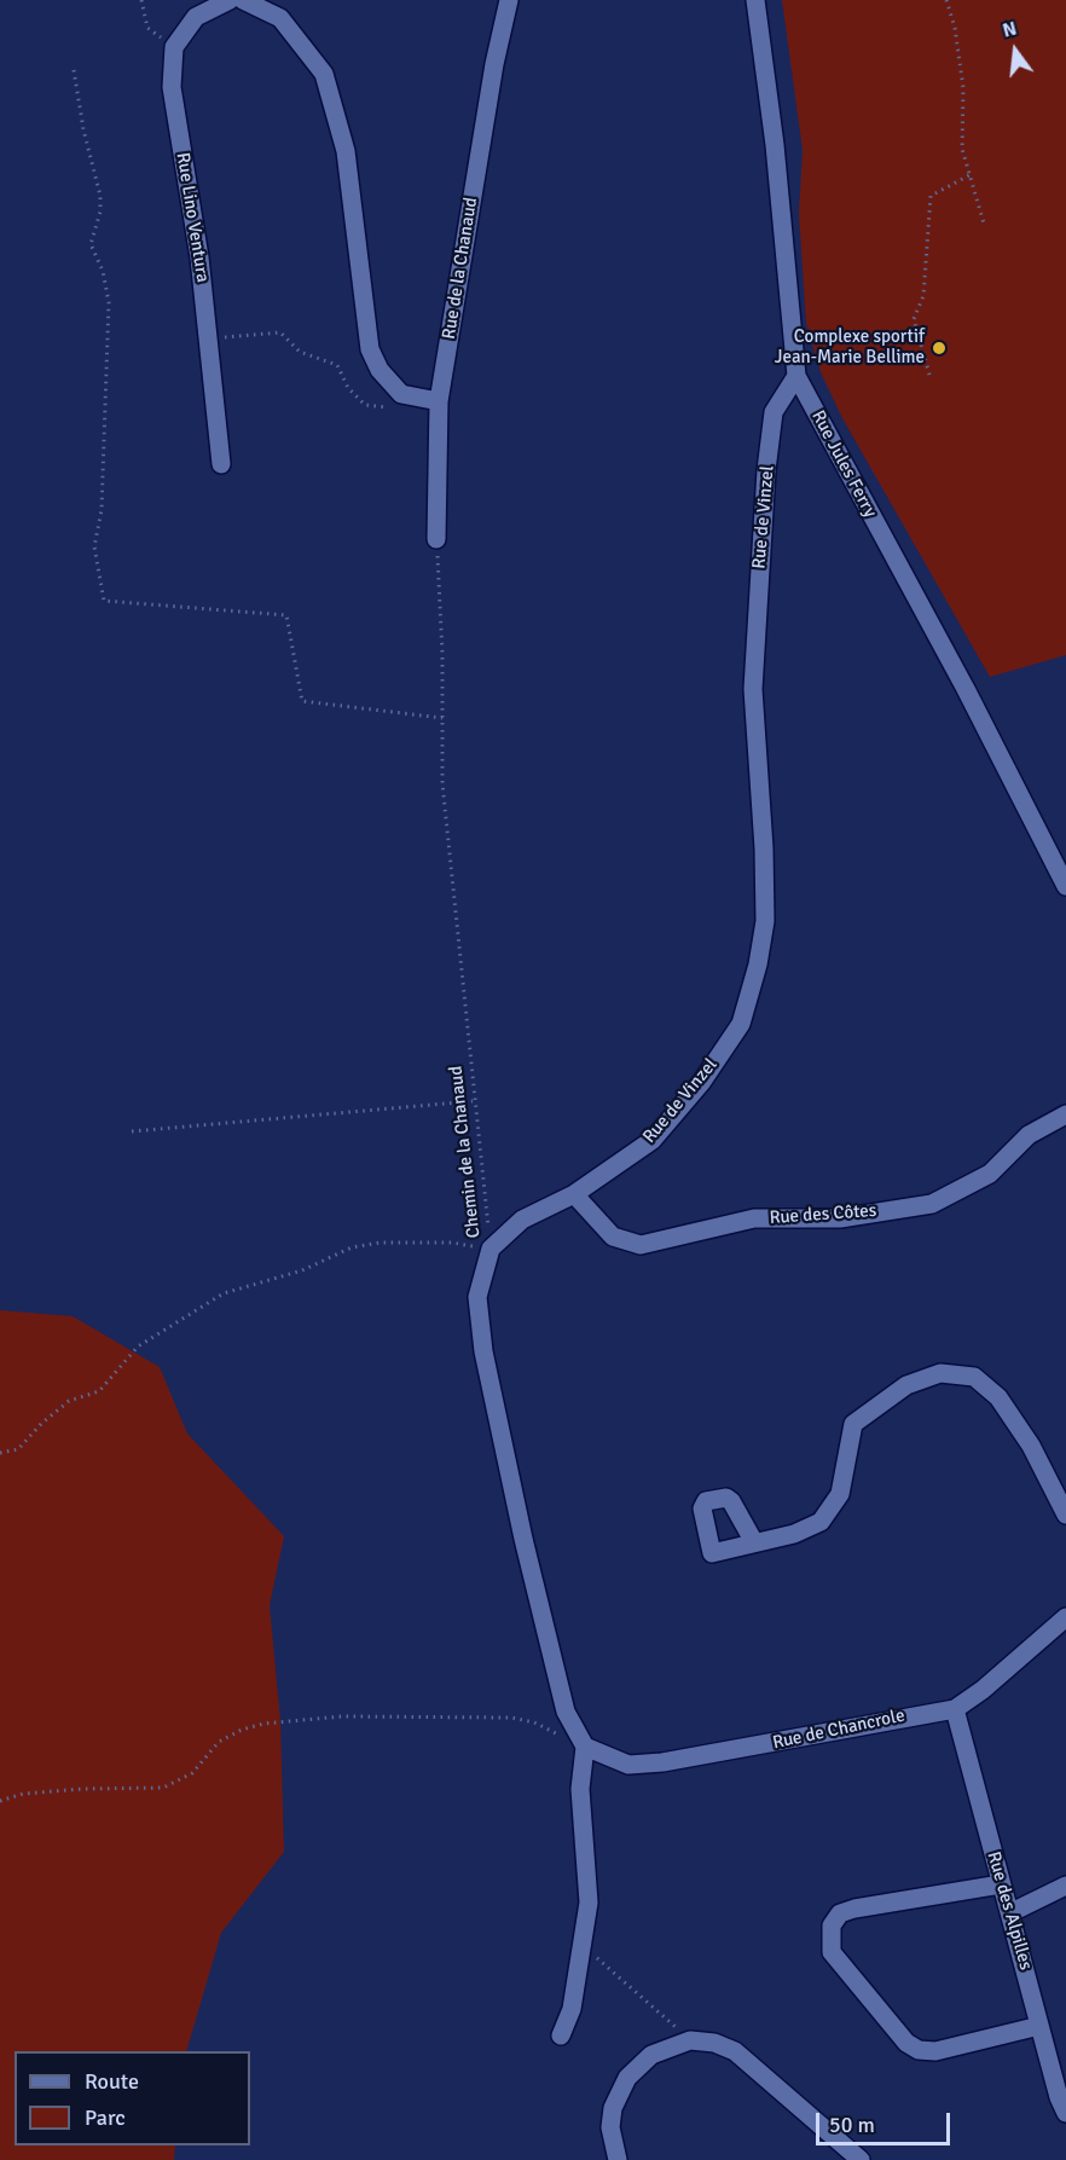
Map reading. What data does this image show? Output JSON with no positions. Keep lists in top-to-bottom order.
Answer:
{
  "streets": {
    "street": [
      "Rue Lino Ventura",
      "Rue de la Chanaud",
      "Rue Jules Ferry",
      "Rue de Vinzel",
      "Rue des Côtes",
      "Rue de Chancrole",
      "Rue des Alpilles"
    ],
    "path": ["Chemin de la Chanaud"]
  },
  "crossings": [
    ["Rue de la Chanaud", "Chemin de la Chanaud"],
    ["Rue Jules Ferry", "Rue de Vinzel"],
    ["Rue de Vinzel", "Chemin de la Chanaud"],
    ["Rue de Vinzel", "Rue des Côtes"],
    ["Rue de Chancrole", "Rue des Alpilles"]
  ],
  "places": ["Complexe sportif Jean-Marie Bellime"],
  "legend": ["Route", "Parc"],
  "scale_bar": "50 m",
  "north": "top"
}
